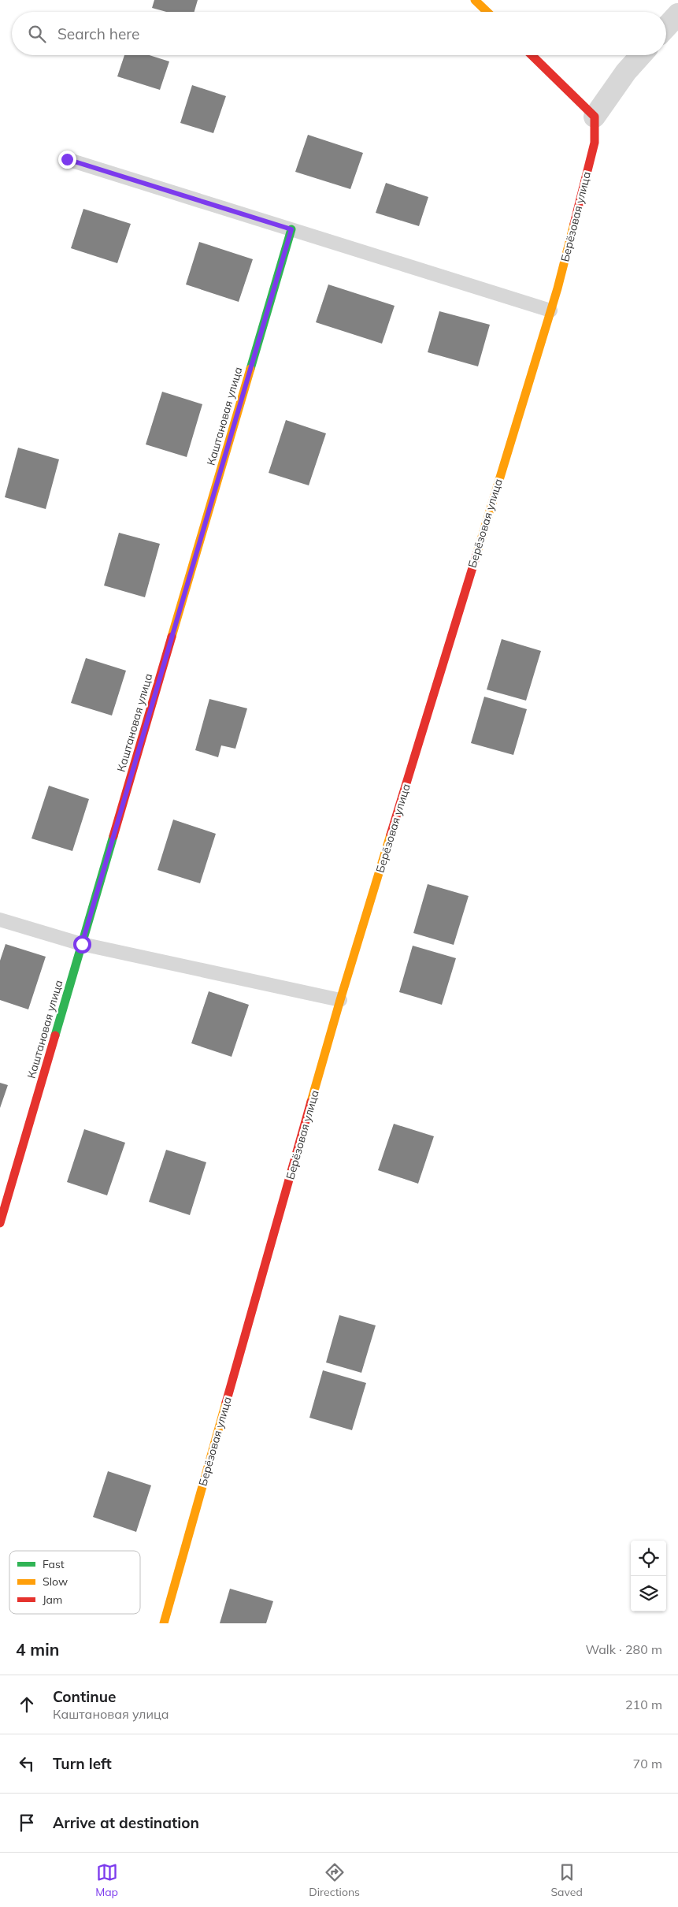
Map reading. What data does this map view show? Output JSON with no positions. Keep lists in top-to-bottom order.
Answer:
{
  "streets": {
    "main road": ["Берёзовая улица", "Каштановая улица"]
  },
  "legend": ["Fast", "Slow", "Jam"],
  "page": {
    "search": "Search here",
    "heading": ["4 min", "Walk · 280 m"],
    "list": [
      ["Continue", "Каштановая улица", "210 m"],
      ["Turn left", "70 m"],
      "Arrive at destination"
    ],
    "nav": ["Map", "Directions", "Saved"]
  }
}
